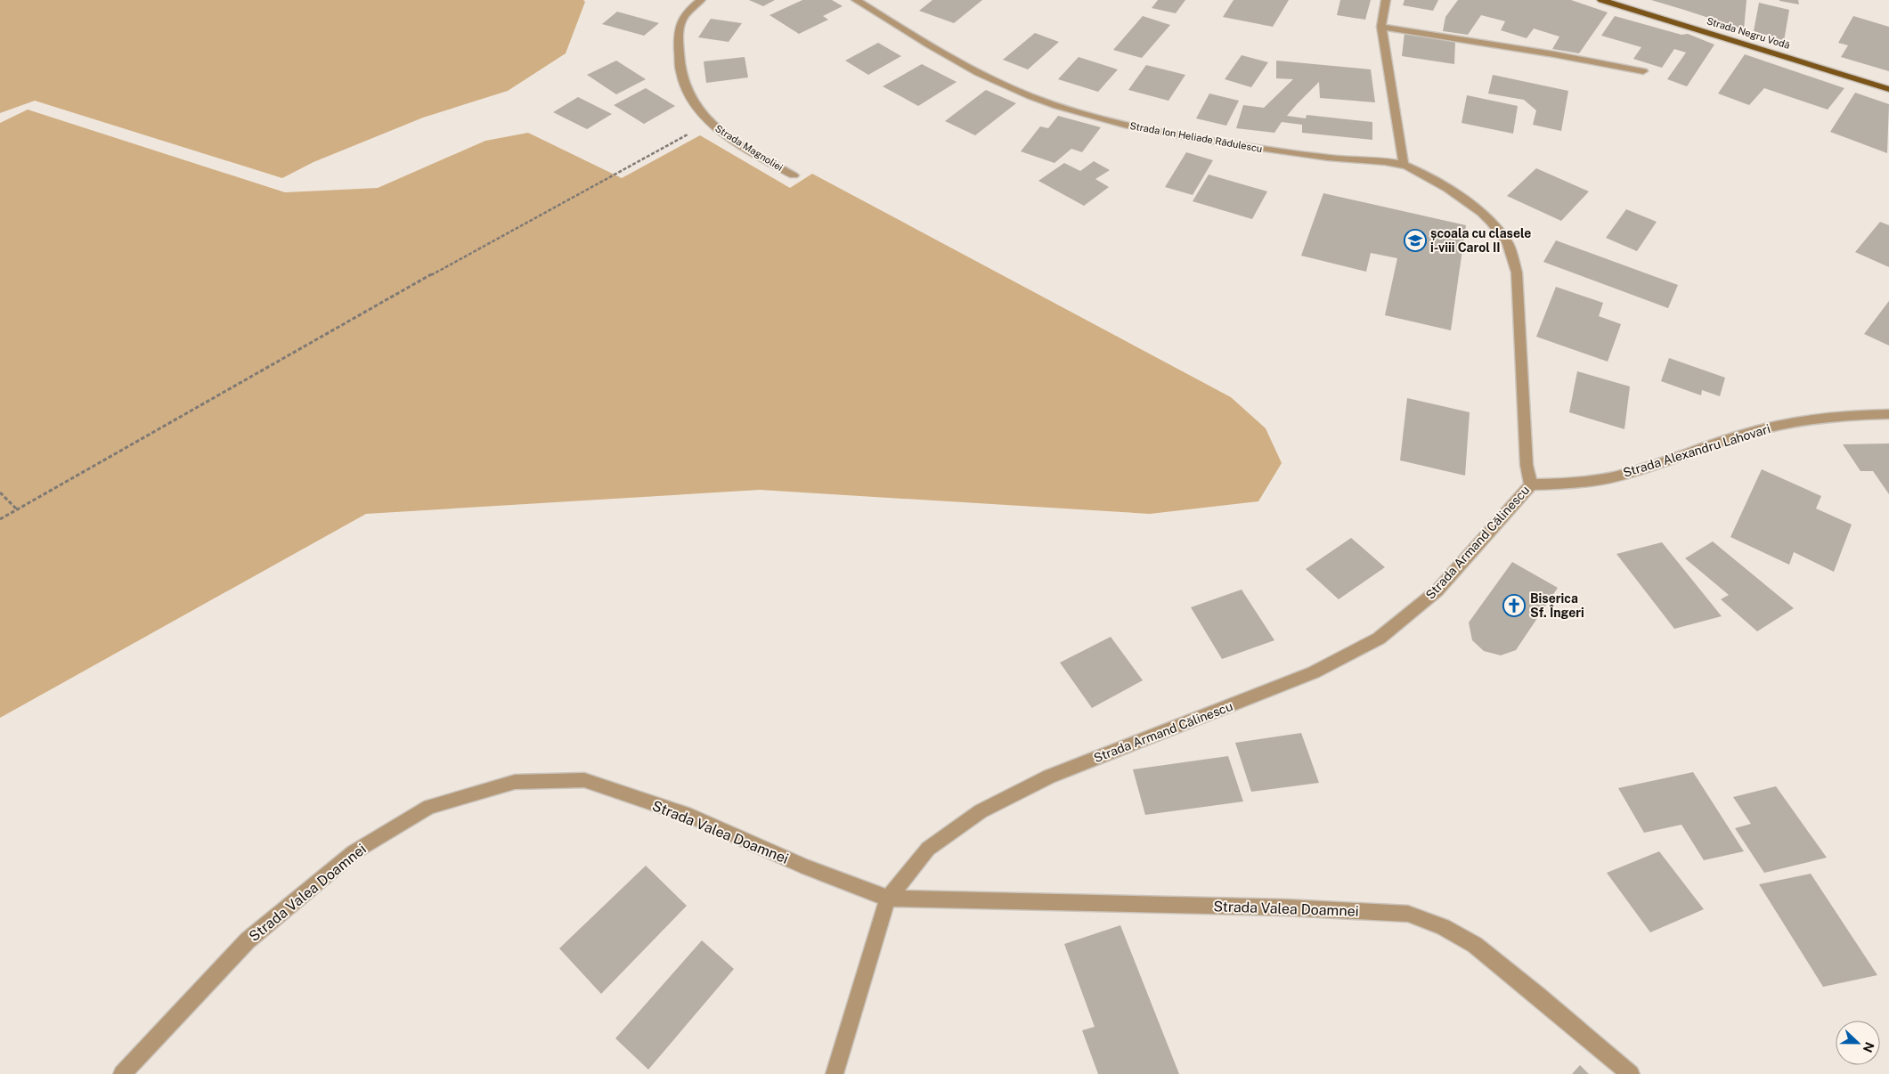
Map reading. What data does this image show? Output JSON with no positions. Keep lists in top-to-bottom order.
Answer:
{
  "streets": {
    "main road": ["Strada Negru Vodă"],
    "street": [
      "Strada Ion Heliade Rădulescu",
      "Strada Magnoliei",
      "Strada Alexandru Lahovari",
      "Strada Armand Călinescu",
      "Strada Valea Doamnei"
    ]
  },
  "crossings": [
    ["Strada Ion Heliade Rădulescu", "Strada Armand Călinescu"],
    ["Strada Alexandru Lahovari", "Strada Armand Călinescu"],
    ["Strada Armand Călinescu", "Strada Valea Doamnei"]
  ],
  "places": {
    "school or university": ["școala cu clasele i-viii Carol II"],
    "church": ["Biserica Sf. Îngeri"]
  },
  "north": "right"
}
